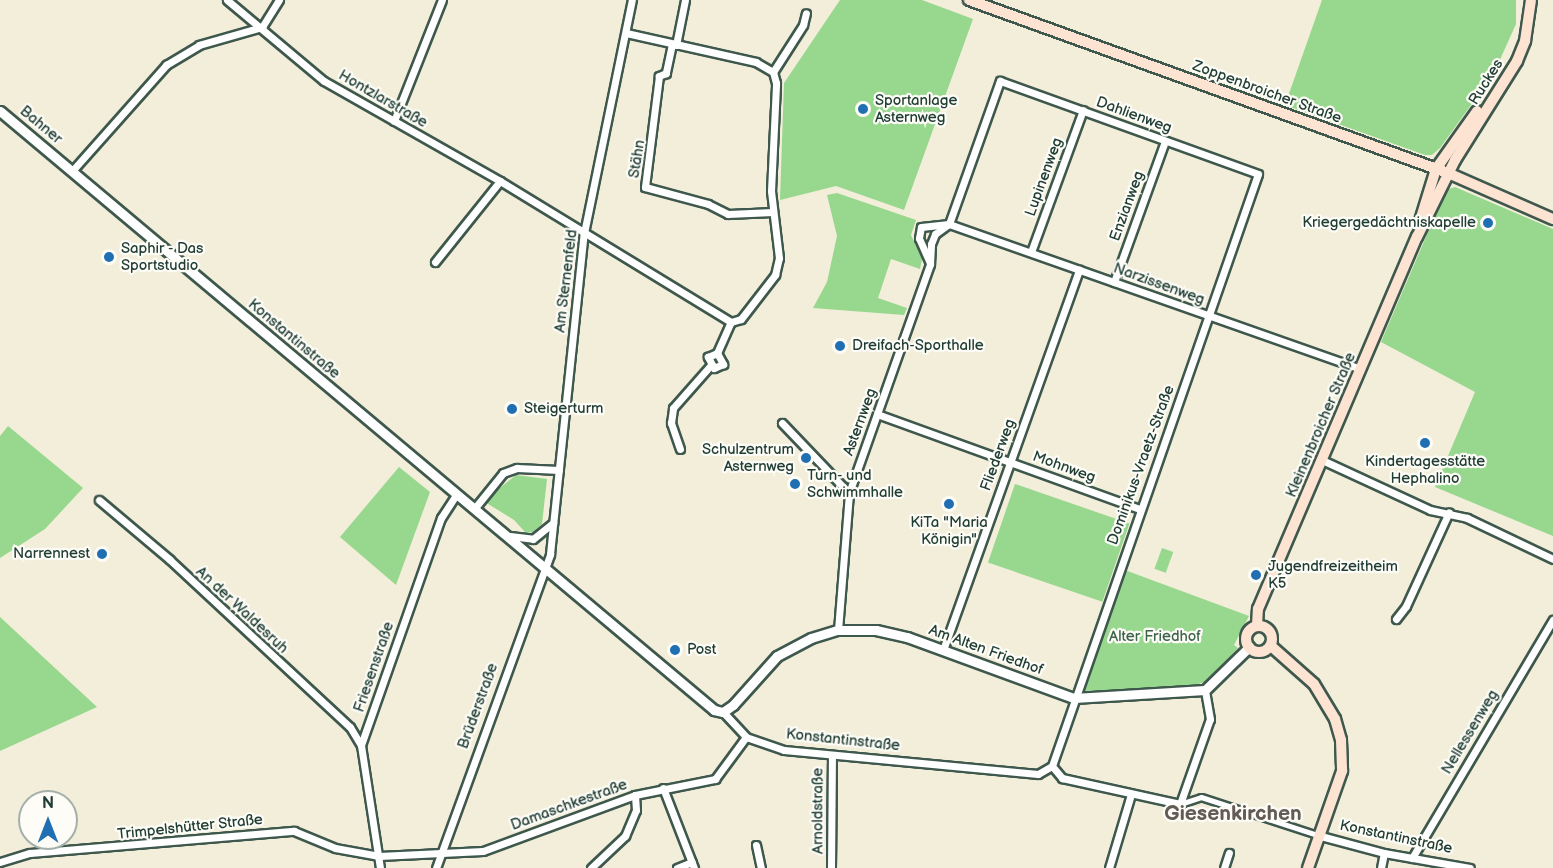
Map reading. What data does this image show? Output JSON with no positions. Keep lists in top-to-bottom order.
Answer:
{
  "streets": {
    "main road": ["Ruckes", "Zoppenbroicher Straße", "Kleinenbroicher Straße"],
    "street": [
      "Hontzlarstraße",
      "Dahlienweg",
      "Bahner",
      "Stähn",
      "Lupinenweg",
      "Enzianweg",
      "Am Sternenfeld",
      "Narzissenweg",
      "Konstantinstraße",
      "Asternweg",
      "Fliederweg",
      "Dominikus-Vraetz-Straße",
      "Mohnweg",
      "An der Waldesruh",
      "Am Alten Friedhof",
      "Friesenstraße",
      "Brüderstraße",
      "Nellessenweg",
      "Damaschkestraße",
      "Arnoldstraße",
      "Trimpelshütter Straße"
    ]
  },
  "crossings": [
    ["Ruckes", "Zoppenbroicher Straße"],
    ["Ruckes", "Kleinenbroicher Straße"],
    ["Zoppenbroicher Straße", "Kleinenbroicher Straße"],
    ["Hontzlarstraße", "Am Sternenfeld"],
    ["Dahlienweg", "Lupinenweg"],
    ["Dahlienweg", "Enzianweg"],
    ["Dahlienweg", "Asternweg"],
    ["Dahlienweg", "Dominikus-Vraetz-Straße"],
    ["Bahner", "Konstantinstraße"],
    ["Lupinenweg", "Narzissenweg"],
    ["Enzianweg", "Narzissenweg"],
    ["Am Sternenfeld", "Konstantinstraße"],
    ["Am Sternenfeld", "Brüderstraße"],
    ["Narzissenweg", "Asternweg"],
    ["Narzissenweg", "Kleinenbroicher Straße"],
    ["Narzissenweg", "Fliederweg"],
    ["Narzissenweg", "Dominikus-Vraetz-Straße"],
    ["Konstantinstraße", "Dominikus-Vraetz-Straße"],
    ["Konstantinstraße", "Am Alten Friedhof"],
    ["Konstantinstraße", "Friesenstraße"],
    ["Konstantinstraße", "Brüderstraße"],
    ["Konstantinstraße", "Nellessenweg"],
    ["Konstantinstraße", "Damaschkestraße"],
    ["Konstantinstraße", "Arnoldstraße"],
    ["Asternweg", "Mohnweg"],
    ["Asternweg", "Am Alten Friedhof"],
    ["Fliederweg", "Mohnweg"],
    ["Fliederweg", "Am Alten Friedhof"],
    ["Dominikus-Vraetz-Straße", "Mohnweg"],
    ["Dominikus-Vraetz-Straße", "Am Alten Friedhof"],
    ["An der Waldesruh", "Friesenstraße"],
    ["Friesenstraße", "Damaschkestraße"],
    ["Friesenstraße", "Trimpelshütter Straße"],
    ["Brüderstraße", "Damaschkestraße"],
    ["Damaschkestraße", "Trimpelshütter Straße"]
  ],
  "districts": ["Giesenkirchen"],
  "parks": ["Alter Friedhof"],
  "places": [
    "Sportanlage Asternweg",
    "Kriegergedächtniskapelle",
    "Saphir - Das Sportstudio",
    "Dreifach-Sporthalle",
    "Steigerturm",
    "Kindertagesstätte Hephalino",
    "Schulzentrum Asternweg",
    "Turn- und Schwimmhalle",
    "KiTa \"Maria Königin\"",
    "Narrennest",
    "Jugendfreizeitheim K5",
    "Post"
  ],
  "north": "top"
}
